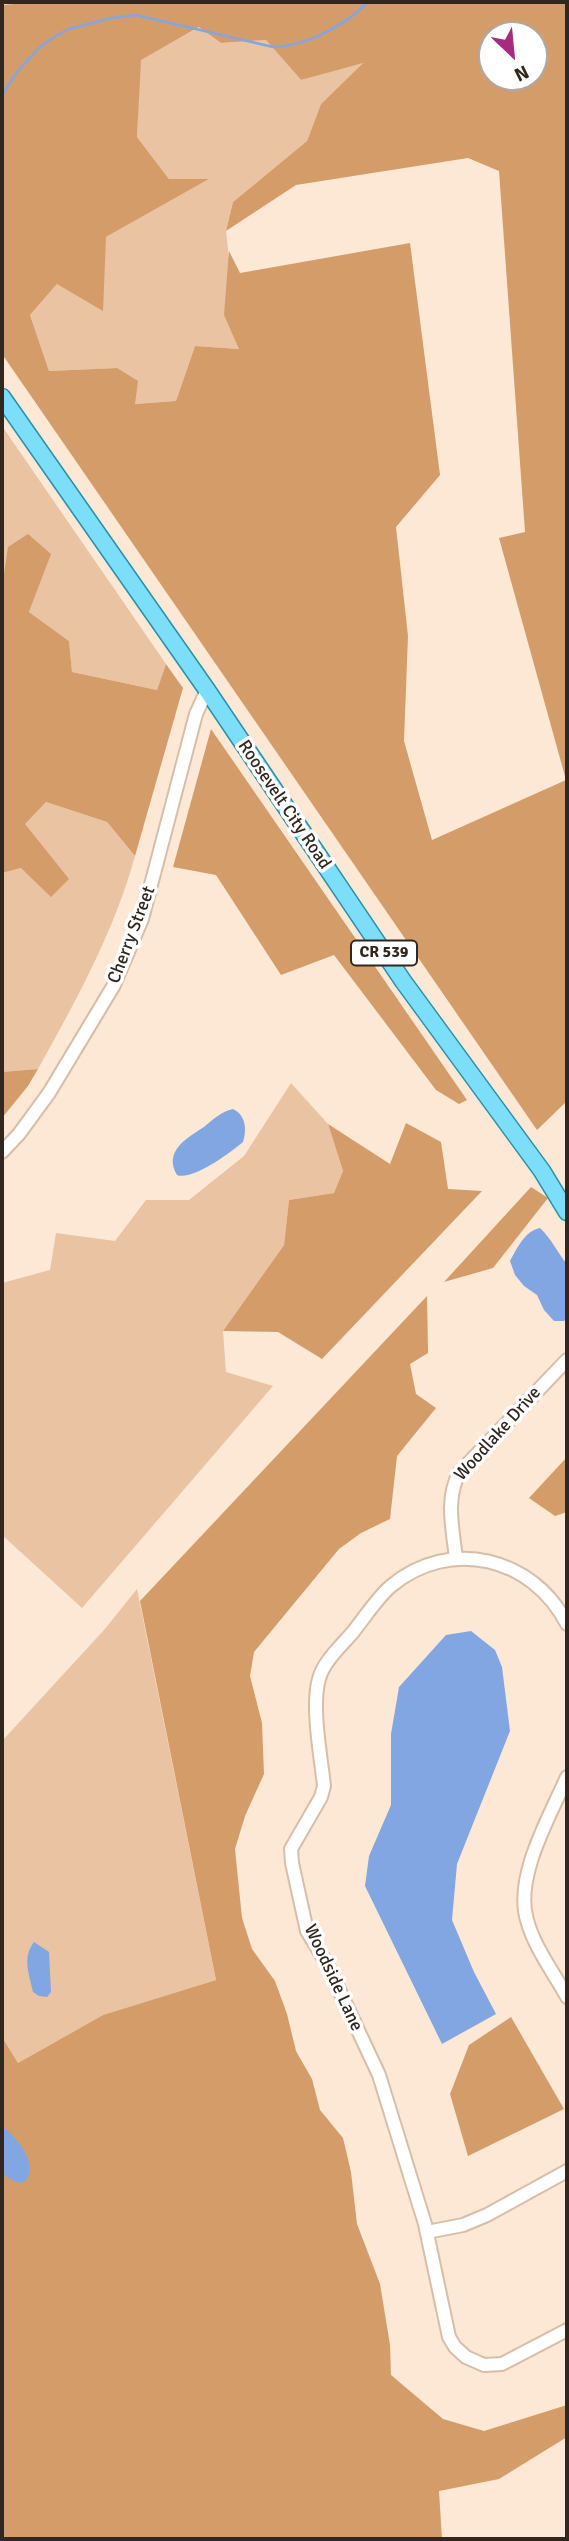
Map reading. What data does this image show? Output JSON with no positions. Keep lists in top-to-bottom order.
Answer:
{
  "streets": {
    "main road": ["Roosevelt City Road", "CR 539"],
    "street": ["Cherry Street", "Woodlake Drive", "Woodside Lane"]
  },
  "crossings": [
    ["Roosevelt City Road", "Cherry Street"],
    ["Woodlake Drive", "Woodside Lane"]
  ],
  "north": "bottom right"
}
